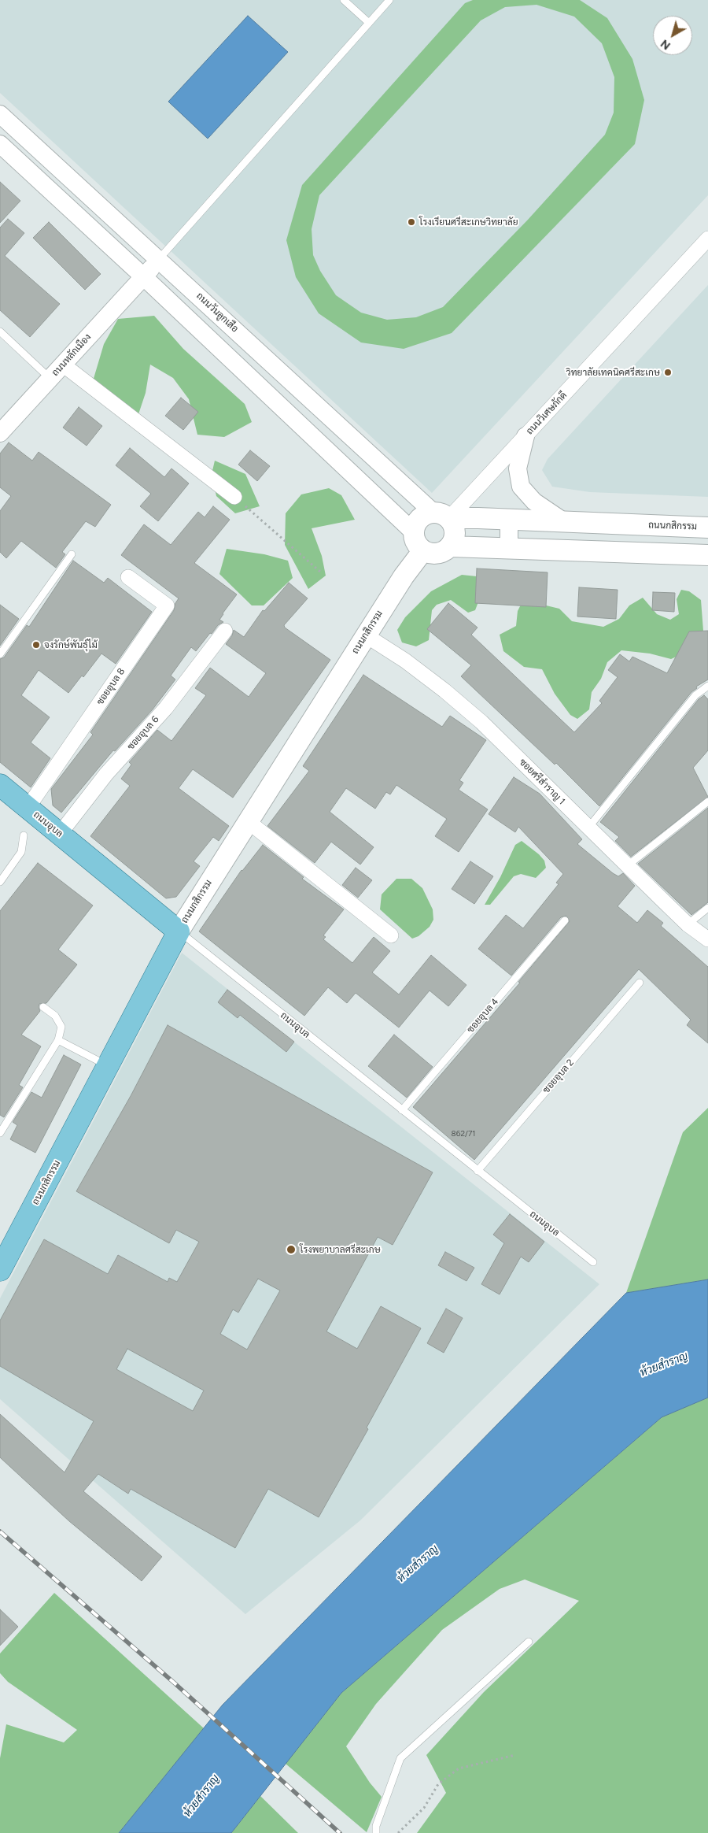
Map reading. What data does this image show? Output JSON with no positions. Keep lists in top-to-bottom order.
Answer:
{
  "streets": {
    "main road": ["ถนนกสิกรรม", "ถนนอุบล"],
    "street": [
      "ถนนวันลูกเสือ",
      "ถนนหลักเมือง",
      "ถนนวิเศษภักดี",
      "ซอยอุบล 8",
      "ซอยอุบล 6",
      "ซอยศรีสำราญ 1"
    ],
    "lane": ["ซอยอุบล 4", "ซอยอุบล 2"]
  },
  "crossings": [
    ["ถนนวันลูกเสือ", "ถนนหลักเมือง"],
    ["ถนนวันลูกเสือ", "ถนนวิเศษภักดี"],
    ["ถนนวันลูกเสือ", "ถนนกสิกรรม"],
    ["ถนนวิเศษภักดี", "ถนนกสิกรรม"],
    ["ถนนกสิกรรม", "ซอยศรีสำราญ 1"],
    ["ถนนกสิกรรม", "ถนนอุบล"],
    ["ซอยอุบล 8", "ถนนอุบล"],
    ["ซอยอุบล 6", "ถนนอุบล"],
    ["ถนนอุบล", "ซอยอุบล 4"],
    ["ถนนอุบล", "ซอยอุบล 2"]
  ],
  "water": ["ห้วยสำราญ"],
  "places": [
    "โรงเรียนศรีสะเกษวิทยาลัย",
    "วิทยาลัยเทคนิคศรีสะเกษ",
    "จงรักษ์พันธุ์ไม้",
    "โรงพยาบาลศรีสะเกษ"
  ],
  "house_numbers": ["862/71"],
  "north": "bottom left"
}
